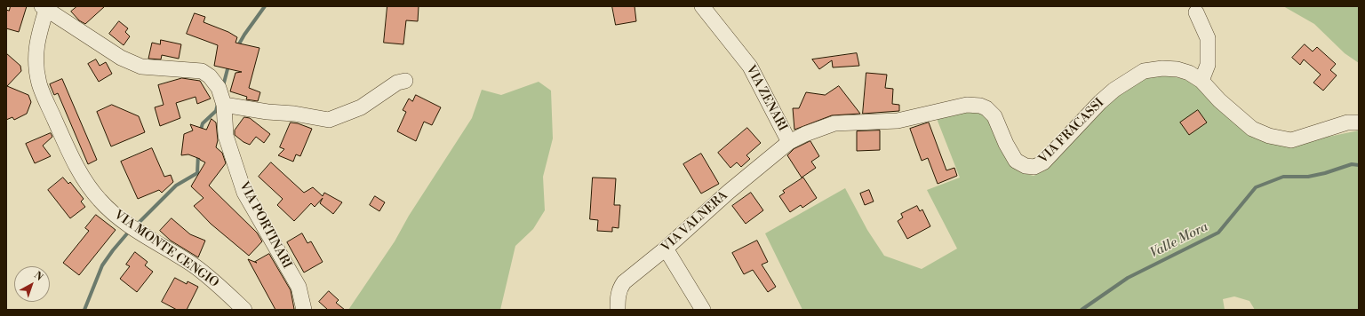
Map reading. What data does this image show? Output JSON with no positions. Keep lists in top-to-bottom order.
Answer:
{
  "streets": {
    "street": [
      "VIA ZENARI",
      "VIA FRACASSI",
      "VIA VALNERA",
      "VIA PORTINARI",
      "VIA MONTE CENGIO"
    ]
  },
  "crossings": [
    ["VIA ZENARI", "VIA FRACASSI"],
    ["VIA ZENARI", "VIA VALNERA"],
    ["VIA FRACASSI", "VIA VALNERA"],
    ["VIA PORTINARI", "VIA MONTE CENGIO"]
  ],
  "water": ["Valle Mora"],
  "north": "top right"
}
